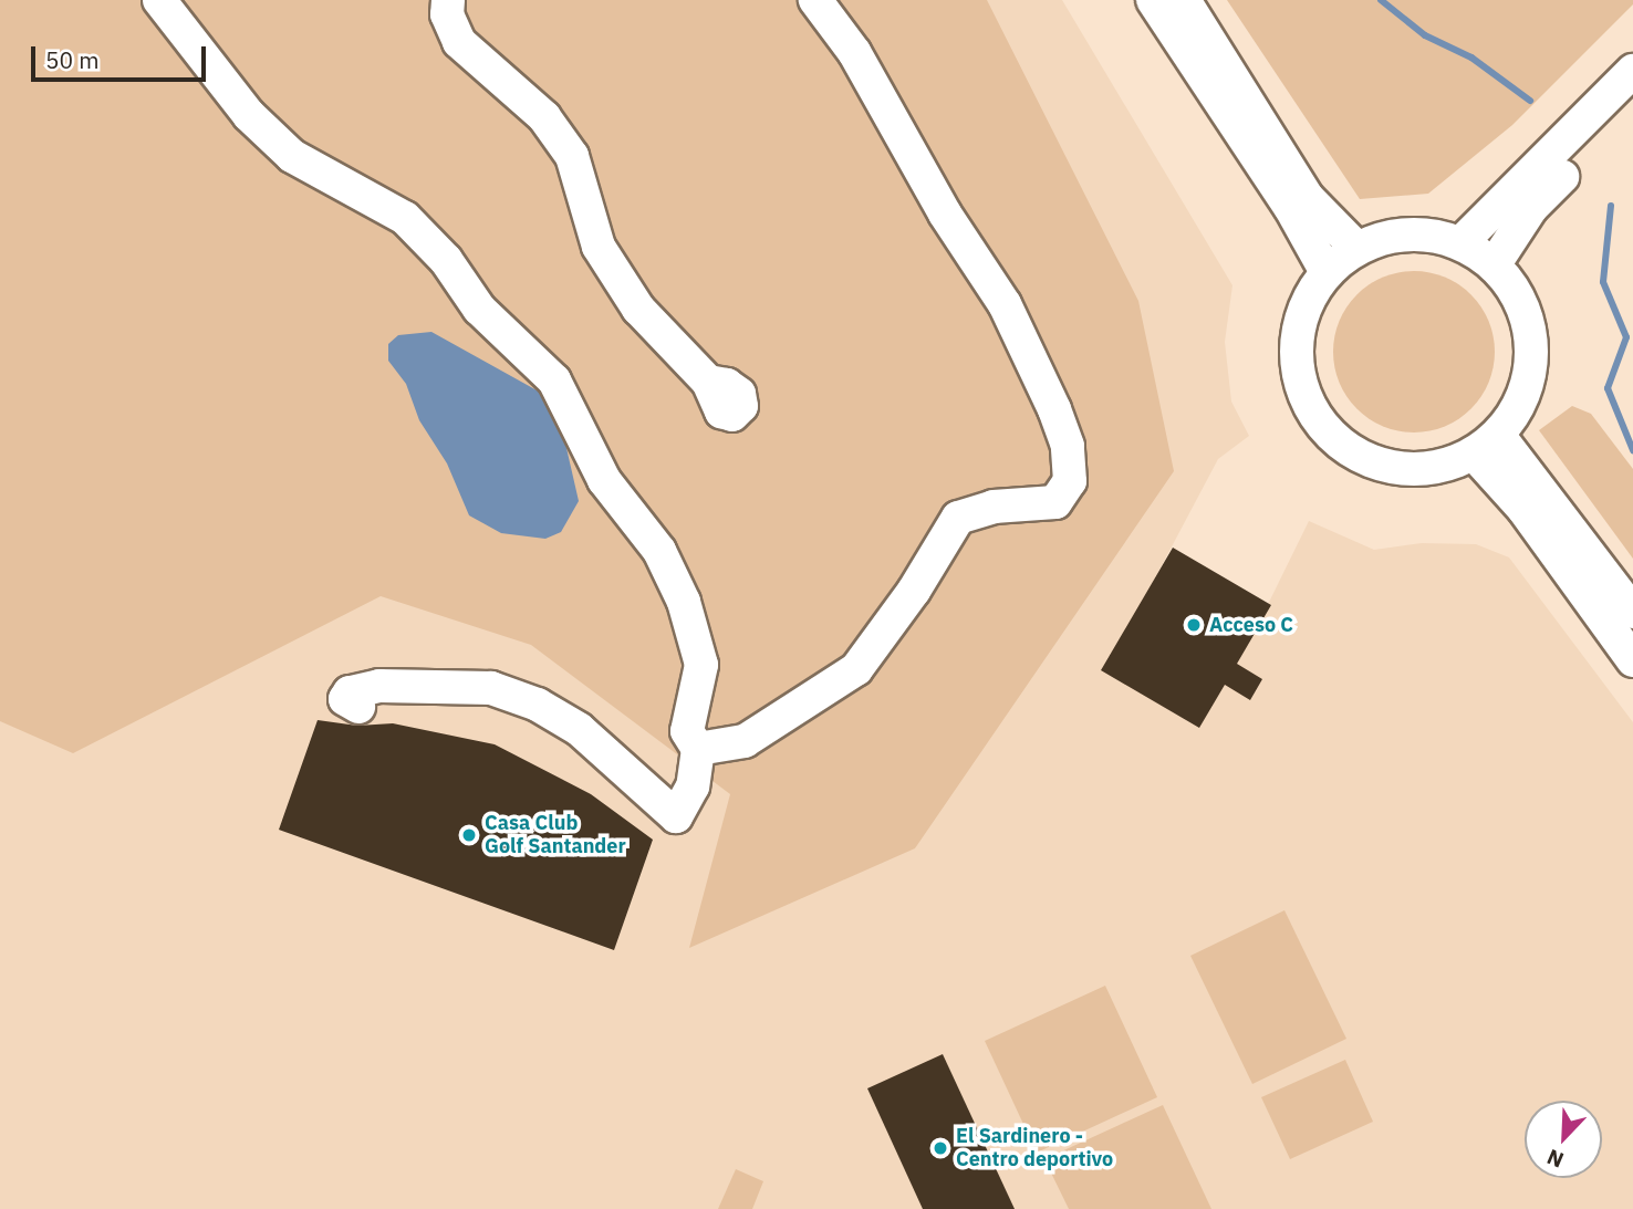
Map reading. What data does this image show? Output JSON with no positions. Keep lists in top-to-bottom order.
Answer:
{
  "places": ["Acceso C", "Casa Club Golf Santander", "El Sardinero - Centro deportivo"],
  "scale_bar": "50 m",
  "north": "bottom left"
}
